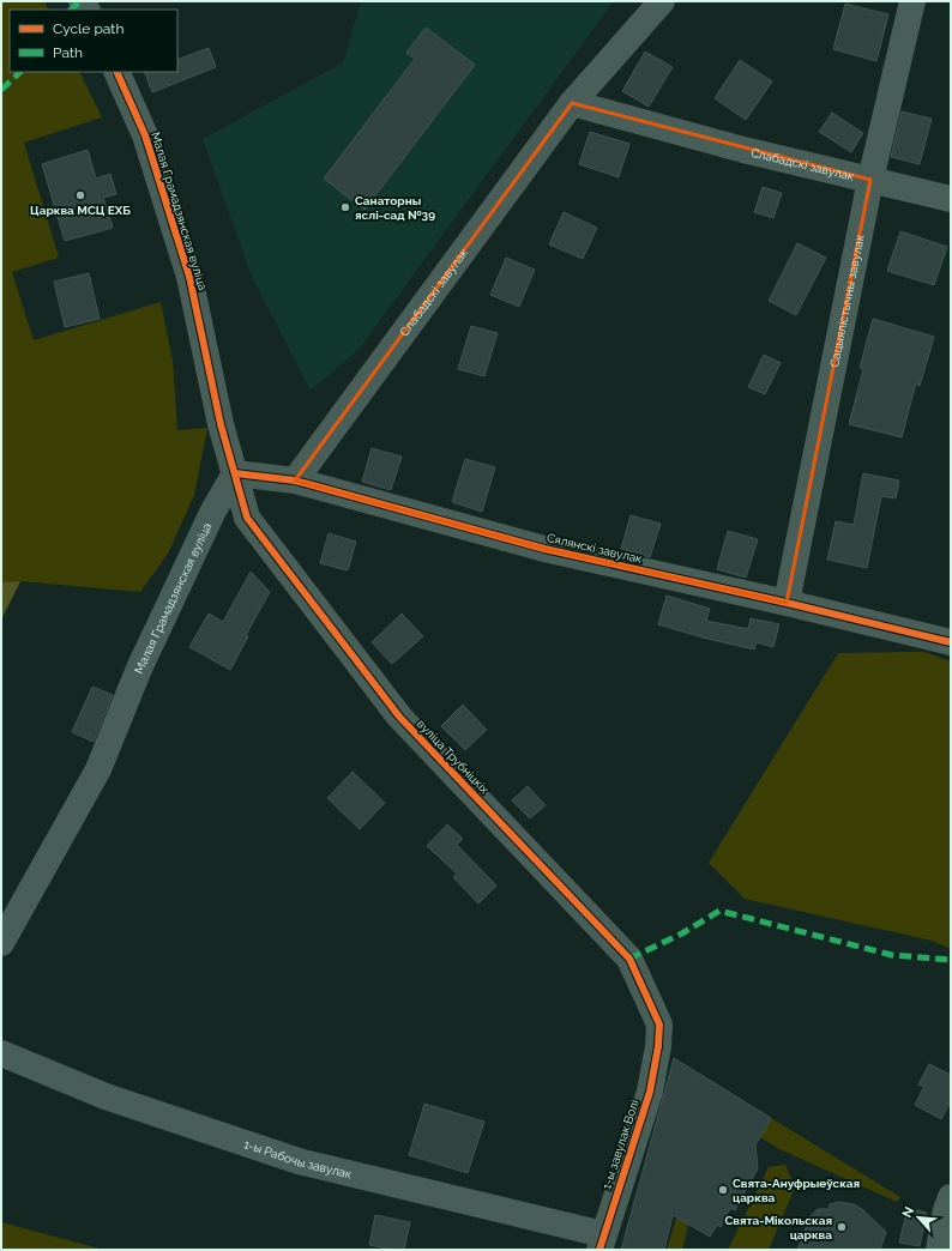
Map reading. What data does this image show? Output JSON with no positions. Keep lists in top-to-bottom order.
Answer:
{
  "streets": {
    "street": [
      "Слабадскі завулак",
      "Малая Грамадзянская вуліца",
      "Сацыялістычны завулак",
      "Сялянскі завулак",
      "вуліца Трубніцкіх",
      "1-ы завулак Волі",
      "1-ы Рабочы завулак"
    ]
  },
  "crossings": [
    ["Слабадскі завулак", "Сацыялістычны завулак"],
    ["Слабадскі завулак", "Сялянскі завулак"],
    ["Малая Грамадзянская вуліца", "Сялянскі завулак"],
    ["Малая Грамадзянская вуліца", "вуліца Трубніцкіх"],
    ["Сацыялістычны завулак", "Сялянскі завулак"],
    ["Сялянскі завулак", "вуліца Трубніцкіх"],
    ["вуліца Трубніцкіх", "1-ы завулак Волі"],
    ["1-ы завулак Волі", "1-ы Рабочы завулак"]
  ],
  "places": [
    "Царква МСЦ ЕХБ",
    "Санаторны яслі-сад №39",
    "Свята-Ануфрыеўская царква",
    "Свята-Мікольская царква"
  ],
  "legend": ["Cycle path", "Path"],
  "north": "top left"
}
